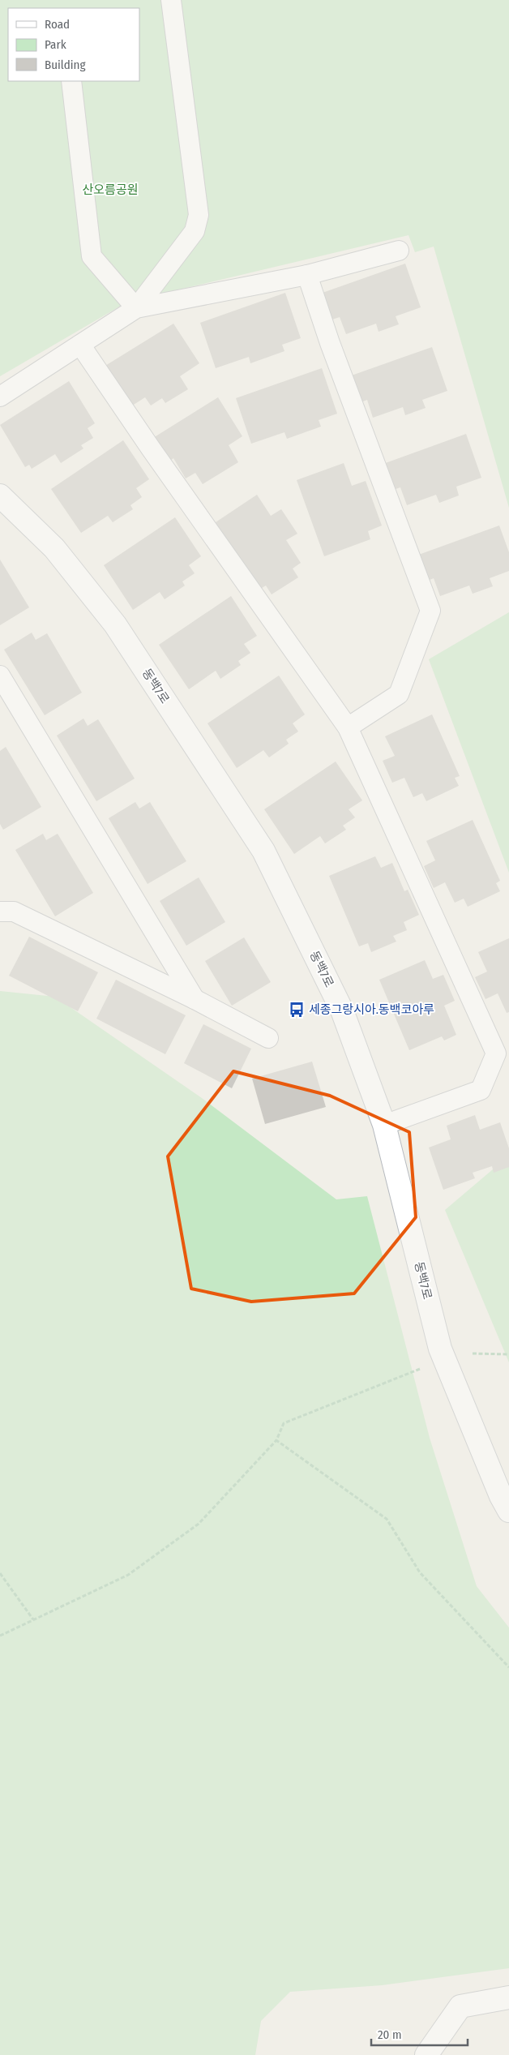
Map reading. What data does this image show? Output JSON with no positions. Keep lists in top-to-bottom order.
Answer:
{
  "streets": {
    "street": ["동백7로"]
  },
  "parks": ["산오름공원"],
  "places": {
    "bus stop": ["세종그랑시아.동백코아루"]
  },
  "legend": ["Road", "Park", "Building"],
  "scale_bar": "20 m"
}
